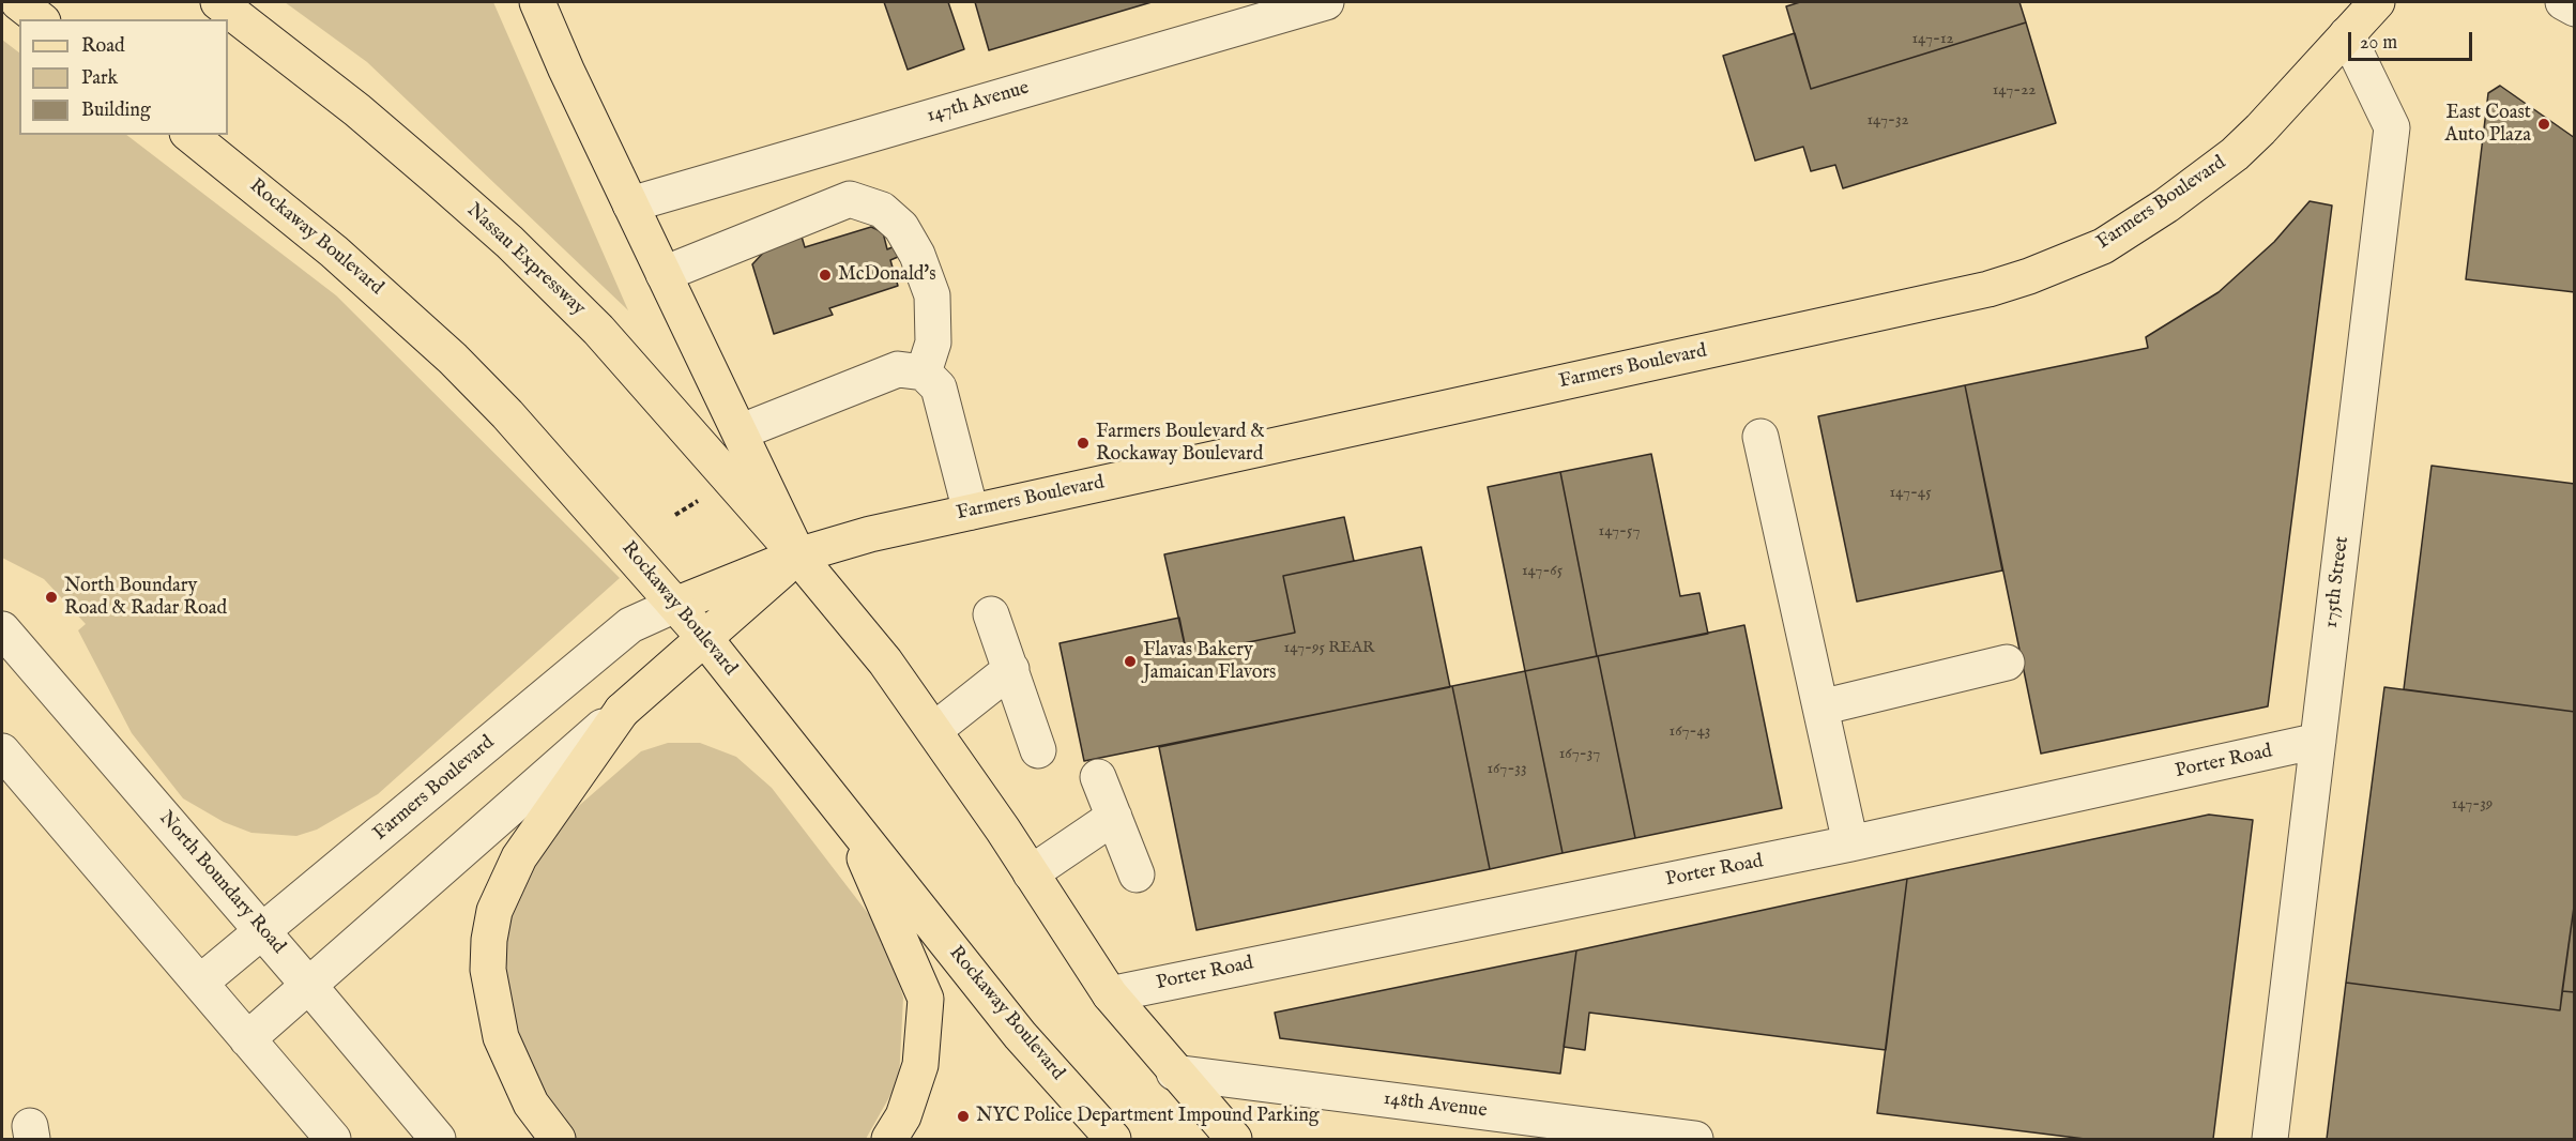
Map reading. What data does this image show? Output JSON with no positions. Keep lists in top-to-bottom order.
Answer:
{
  "streets": {
    "main road": ["Farmers Boulevard", "Rockaway Boulevard", "Nassau Expressway"],
    "street": [
      "147th Avenue",
      "175th Street",
      "Porter Road",
      "North Boundary Road",
      "148th Avenue"
    ]
  },
  "crossings": [
    ["Farmers Boulevard", "Rockaway Boulevard"],
    ["Farmers Boulevard", "Nassau Expressway"],
    ["Farmers Boulevard", "175th Street"],
    ["Farmers Boulevard", "North Boundary Road"],
    ["175th Street", "Porter Road"]
  ],
  "places": [
    "East Coast Auto Plaza",
    "McDonald's",
    "Farmers Boulevard & Rockaway Boulevard",
    "North Boundary Road & Radar Road",
    "Flavas Bakery Jamaican Flavors",
    "NYC Police Department Impound Parking"
  ],
  "house_numbers": [
    "147-12",
    "147-22",
    "147-32",
    "147-45",
    "147-57",
    "147-65",
    "147-95 REAR",
    "167-43",
    "167-37",
    "167-33",
    "147-39"
  ],
  "legend": ["Road", "Park", "Building"],
  "scale_bar": "20 m"
}
